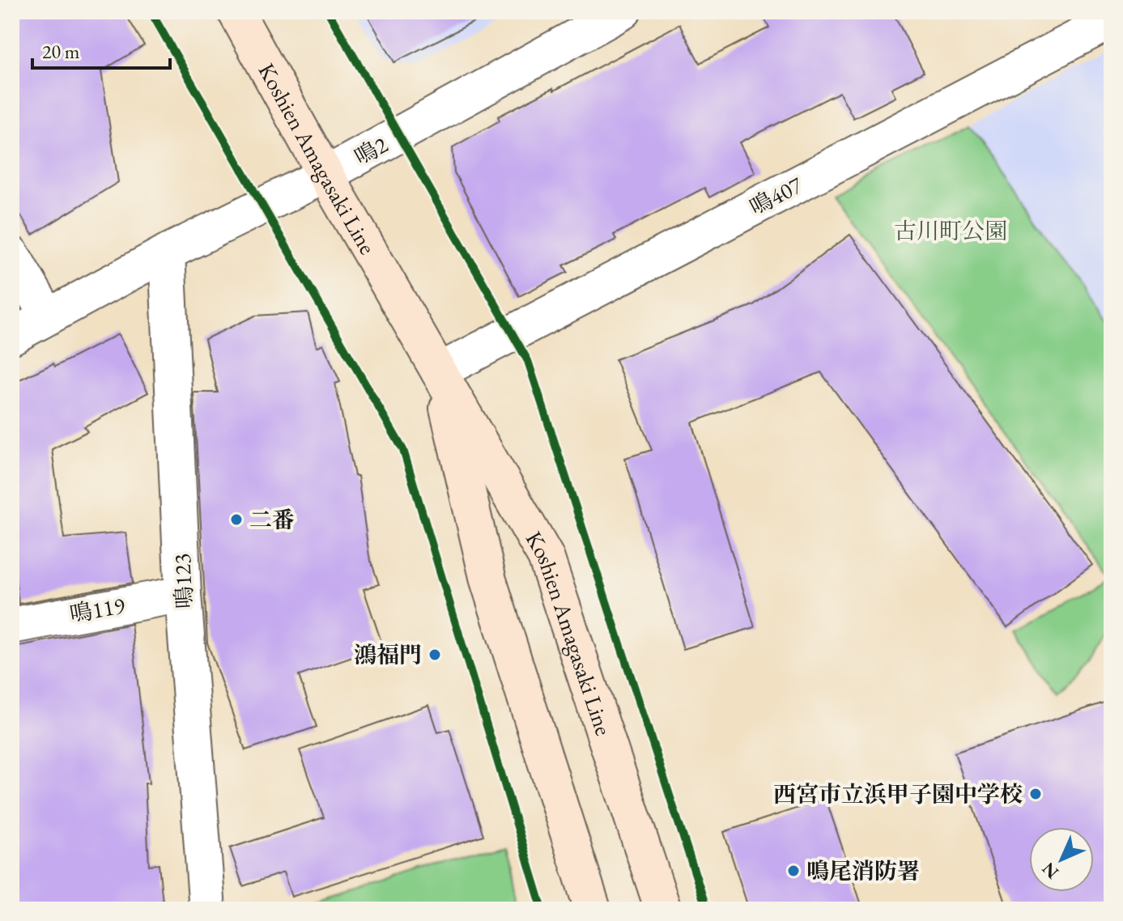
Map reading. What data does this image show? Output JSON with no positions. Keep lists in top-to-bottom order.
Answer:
{
  "streets": {
    "main road": ["Koshien Amagasaki Line"],
    "street": [
      "鳴2",
      "鳴407",
      "鳴123",
      "鳴119"
    ]
  },
  "crossings": [
    ["鳴2", "Koshien Amagasaki Line"],
    ["鳴2", "鳴123"],
    ["Koshien Amagasaki Line", "鳴407"],
    ["鳴123", "鳴119"]
  ],
  "parks": ["古川町公園"],
  "places": [
    "二番",
    "鴻福門",
    "西宮市立浜甲子園中学校",
    "鳴尾消防署"
  ],
  "scale_bar": "20 m",
  "north": "bottom left"
}
